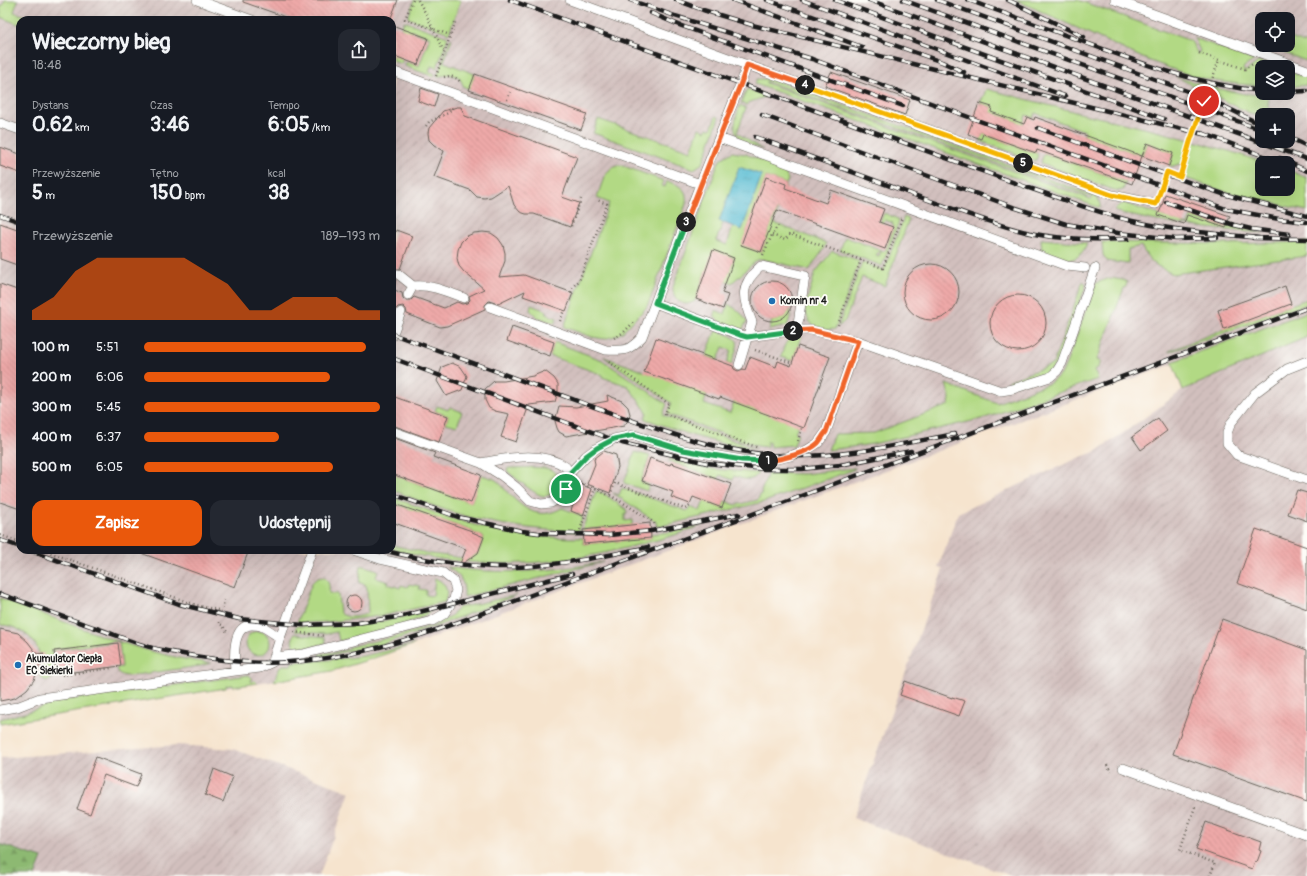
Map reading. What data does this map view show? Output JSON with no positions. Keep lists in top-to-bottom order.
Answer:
{
  "places": ["Komin nr 4", "Akumulator Ciepła EC Siekierki"],
  "page": {
    "map_buttons": ["+", "−"],
    "heading": ["Wieczorny bieg", "18:48"],
    "pins": [
      "4",
      "5",
      "3",
      "2",
      "1"
    ],
    "stats": [
      ["Dystans", "0.62 km"],
      ["Czas", "3:46"],
      ["Tempo", "6:05 /km"],
      ["Przewyższenie", "5 m"],
      ["Tętno", "150 bpm"],
      ["kcal", "38"]
    ],
    "chart": ["Przewyższenie", "189–193 m"],
    "list": [
      {
        "name": "100 m",
        "note": "5:51"
      },
      {
        "name": "200 m",
        "note": "6:06"
      },
      {
        "name": "300 m",
        "note": "5:45"
      },
      {
        "name": "400 m",
        "note": "6:37"
      },
      {
        "name": "500 m",
        "note": "6:05"
      }
    ],
    "buttons": ["Zapisz", "Udostępnij"]
  }
}
